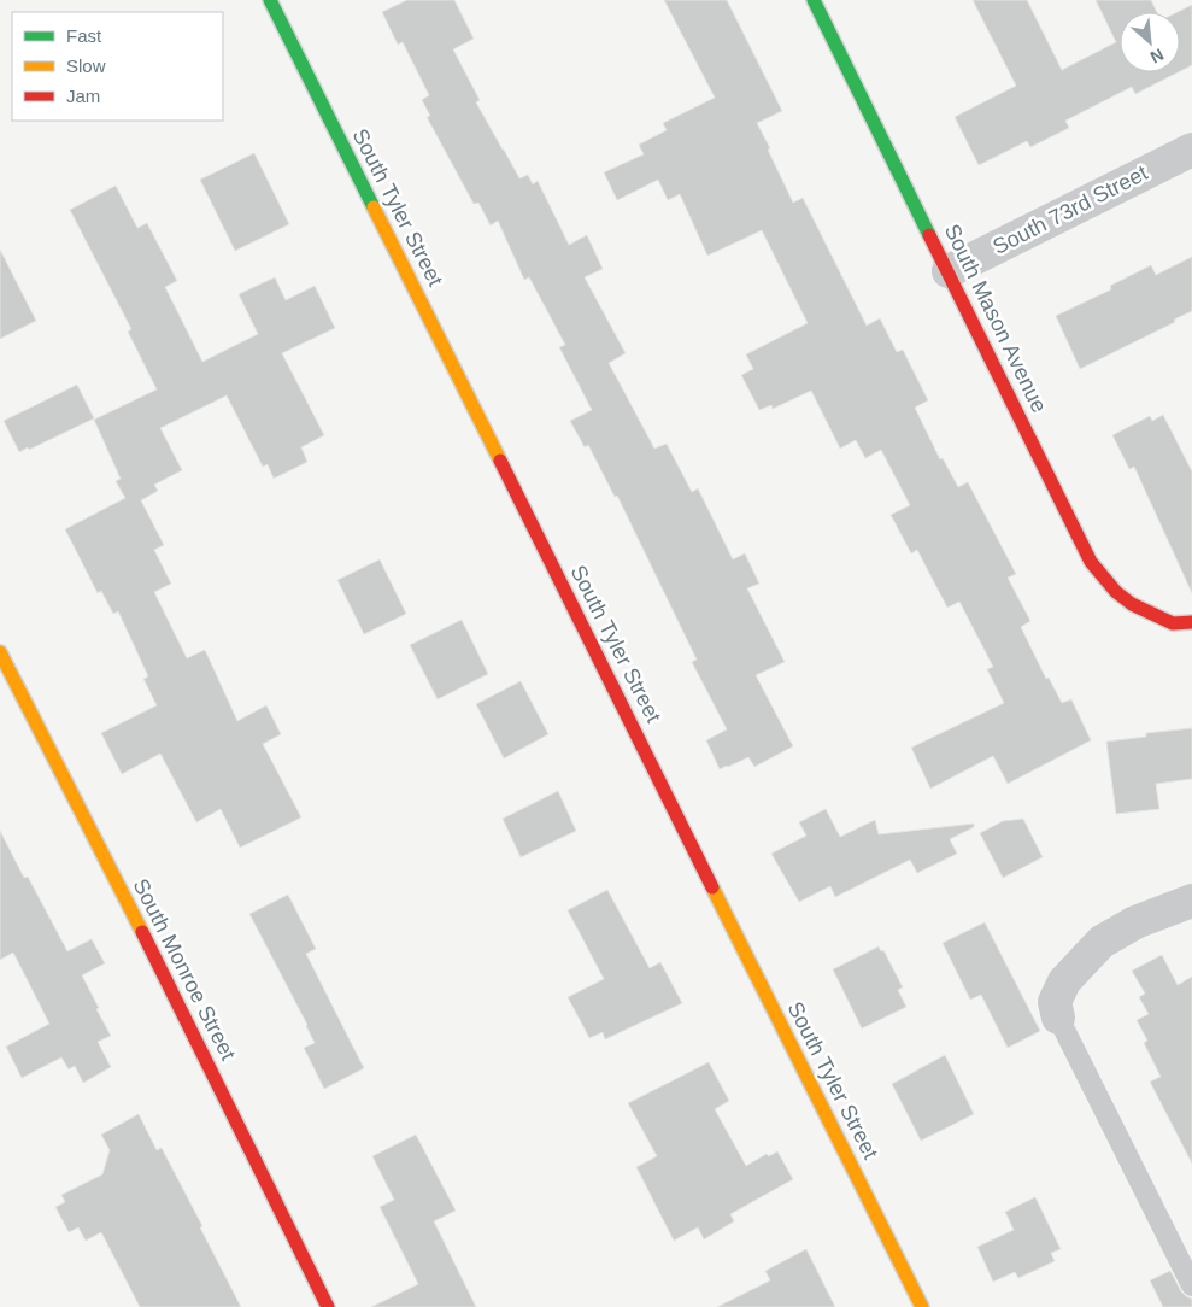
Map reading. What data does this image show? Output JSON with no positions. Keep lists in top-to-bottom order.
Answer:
{
  "streets": {
    "street": [
      "South Tyler Street",
      "South 73rd Street",
      "South Mason Avenue",
      "South Monroe Street"
    ]
  },
  "crossings": [
    ["South 73rd Street", "South Mason Avenue"]
  ],
  "legend": ["Fast", "Slow", "Jam"],
  "north": "bottom right"
}
